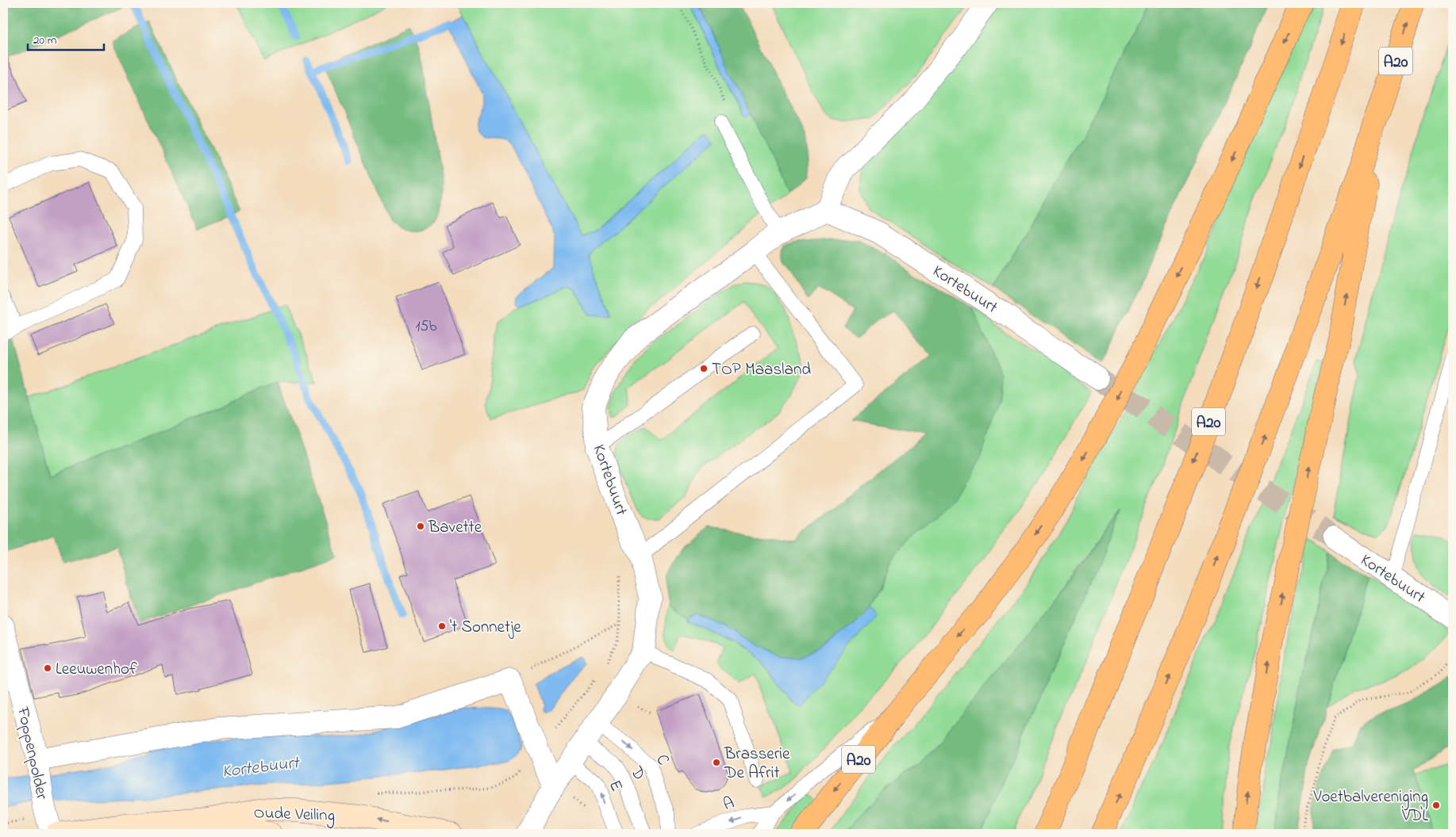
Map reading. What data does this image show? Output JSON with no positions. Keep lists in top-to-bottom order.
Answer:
{
  "streets": {
    "highway": ["A20"],
    "main road": ["Oude Veiling"],
    "street": ["Kortebuurt", "Foppenpolder"],
    "lane": [
      "C",
      "D",
      "E",
      "A"
    ]
  },
  "crossings": [
    ["Kortebuurt", "C"],
    ["Kortebuurt", "D"],
    ["Kortebuurt", "E"]
  ],
  "one_way": ["E", "A", "Oude Veiling"],
  "water": ["Kortebuurt"],
  "places": [
    "TOP Maasland",
    "Bavette",
    "'t Sonnetje",
    "Leeuwenhof",
    "Brasserie De Afrit",
    "Voetbalvereniging VDL"
  ],
  "house_numbers": ["15b"],
  "scale_bar": "20 m"
}
